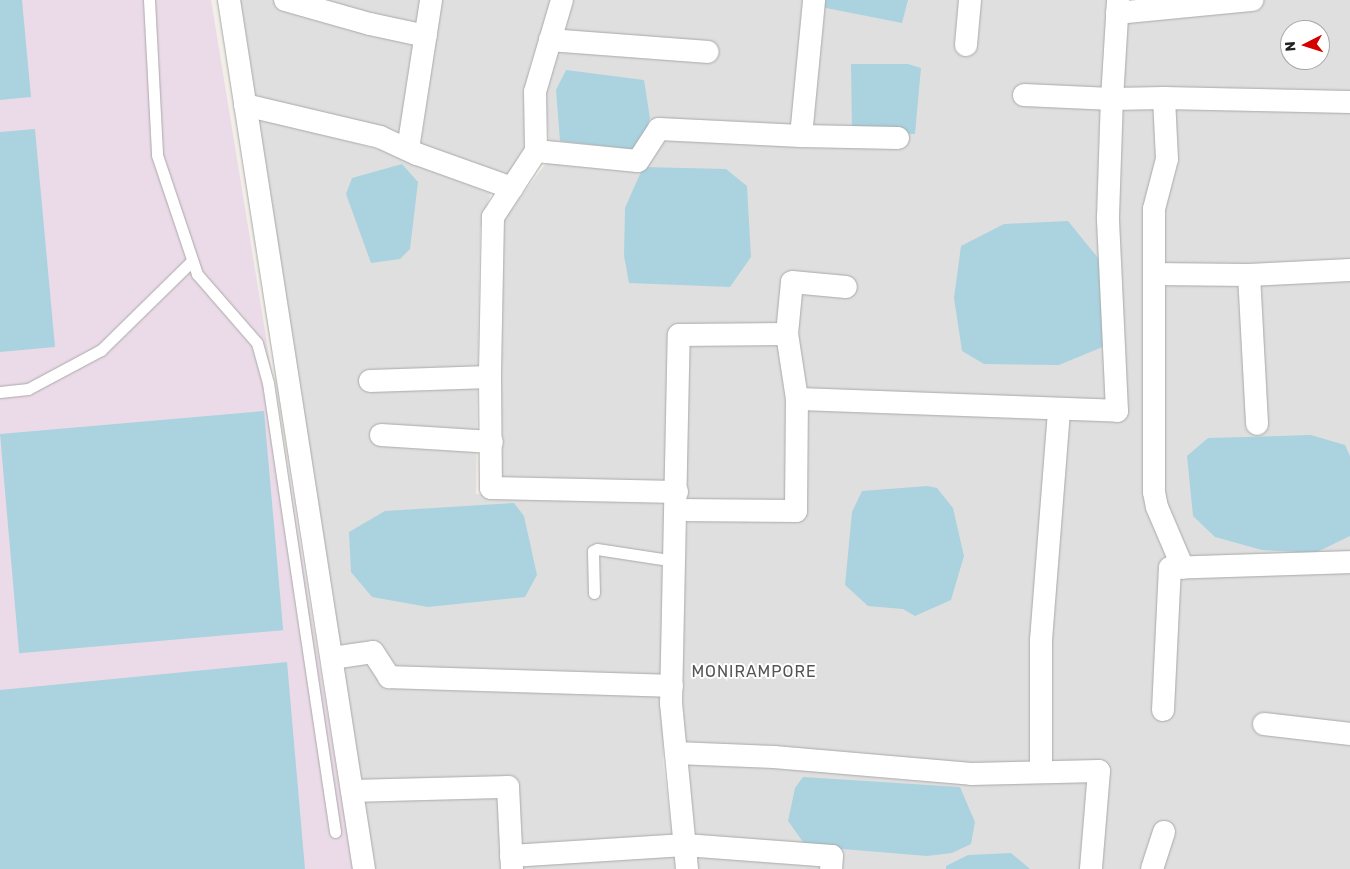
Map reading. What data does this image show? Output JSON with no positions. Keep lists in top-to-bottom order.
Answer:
{
  "districts": ["MONIRAMPORE"],
  "north": "left"
}
